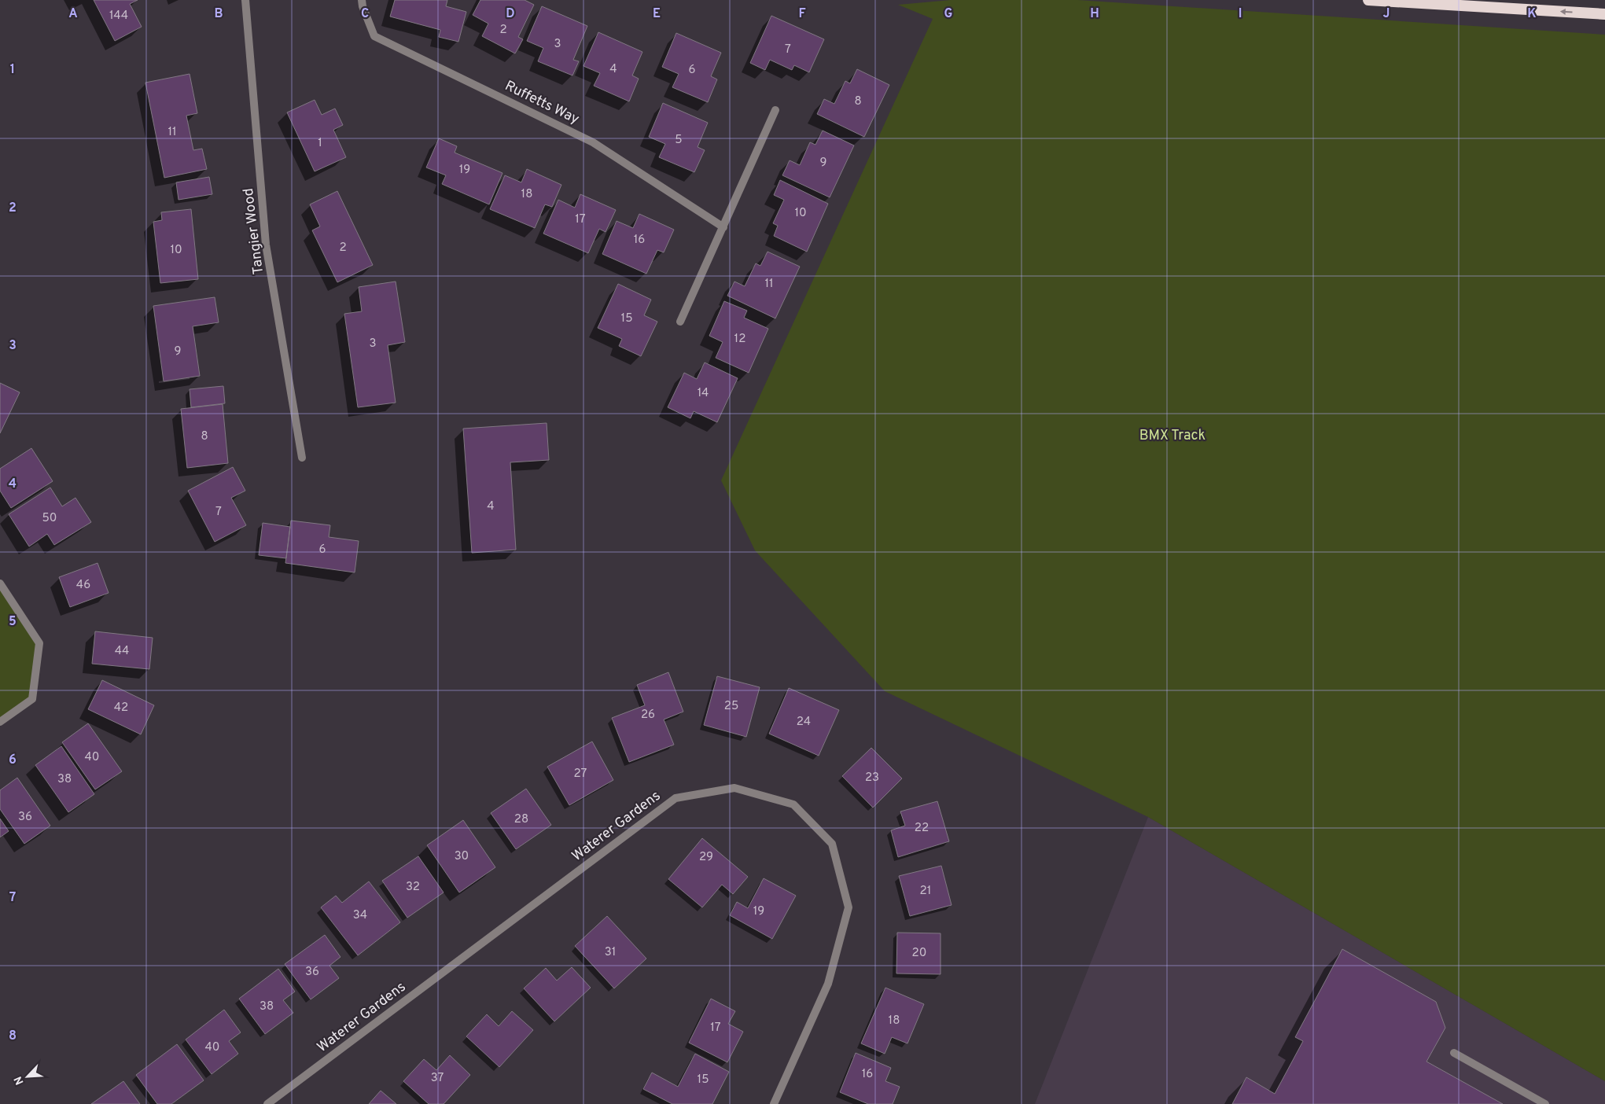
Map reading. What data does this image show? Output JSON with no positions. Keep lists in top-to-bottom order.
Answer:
{
  "streets": {
    "street": ["Ruffetts Way", "Tangier Wood", "Waterer Gardens"]
  },
  "parks": ["BMX Track"],
  "house_numbers": [
    "144",
    "2",
    "3",
    "7",
    "4",
    "6",
    "8",
    "11",
    "5",
    "1",
    "9",
    "19",
    "18",
    "10",
    "17",
    "16",
    "2",
    "10",
    "11",
    "15",
    "12",
    "3",
    "9",
    "14",
    "8",
    "4",
    "7",
    "50",
    "6",
    "46",
    "44",
    "25",
    "42",
    "26",
    "24",
    "40",
    "27",
    "23",
    "38",
    "36",
    "28",
    "22",
    "30",
    "29",
    "32",
    "21",
    "19",
    "34",
    "31",
    "20",
    "36",
    "38",
    "18",
    "17",
    "40",
    "16",
    "37",
    "15"
  ],
  "north": "bottom left",
  "grid": {
    "columns": [
      "A",
      "B",
      "C",
      "D",
      "E",
      "F",
      "G",
      "H",
      "I",
      "J",
      "K"
    ],
    "rows": [
      "1",
      "2",
      "3",
      "4",
      "5",
      "6",
      "7",
      "8"
    ]
  }
}
